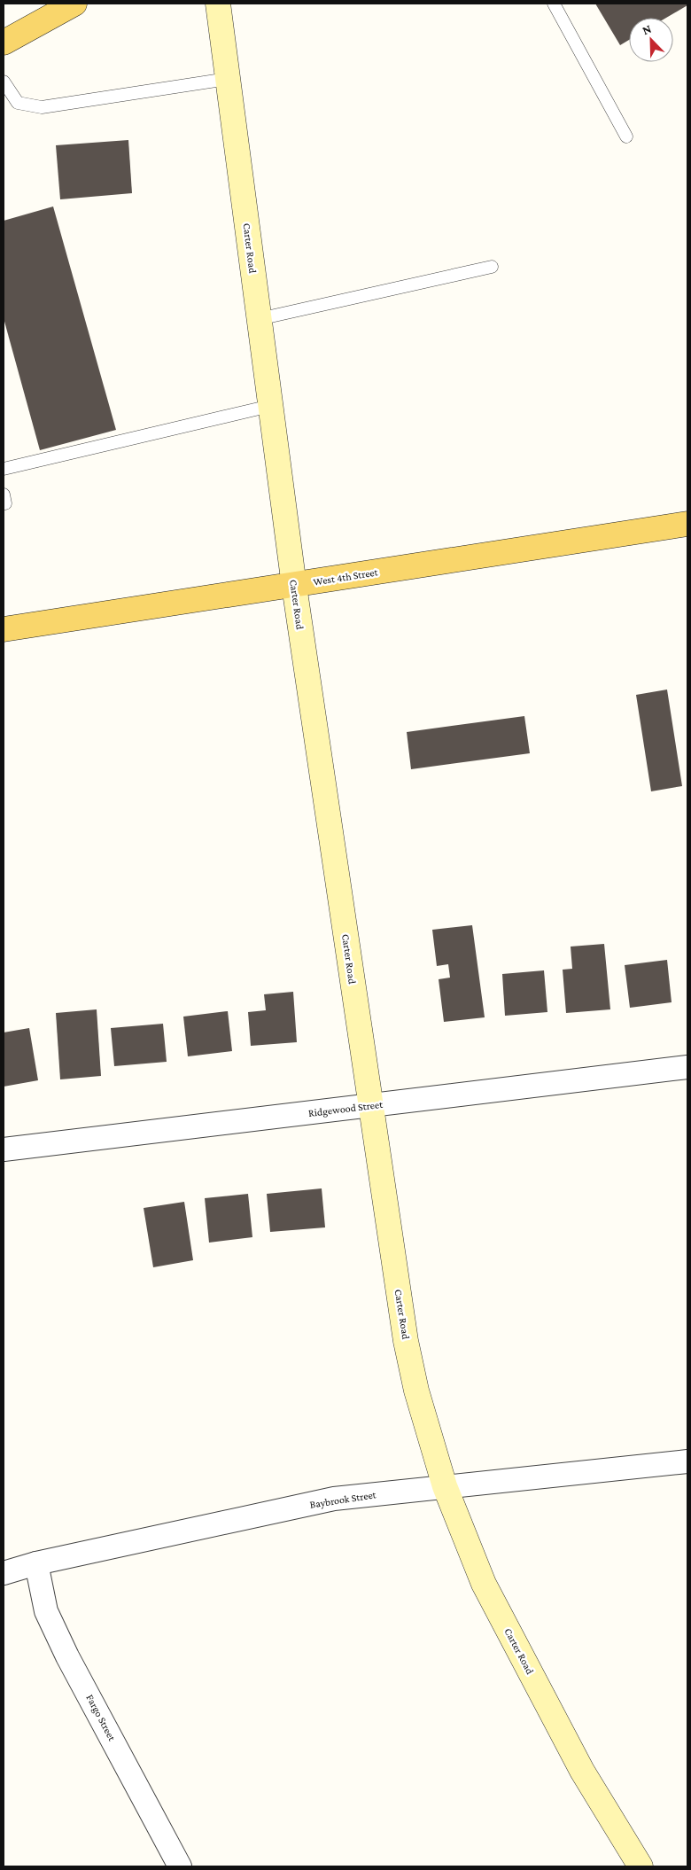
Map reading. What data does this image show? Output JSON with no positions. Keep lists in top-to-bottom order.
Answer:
{
  "streets": {
    "main road": ["Carter Road", "West 4th Street"],
    "street": ["Ridgewood Street", "Baybrook Street", "Fargo Street"]
  },
  "crossings": [
    ["Carter Road", "West 4th Street"],
    ["Carter Road", "Ridgewood Street"],
    ["Carter Road", "Baybrook Street"],
    ["Baybrook Street", "Fargo Street"]
  ],
  "north": "top left"
}
